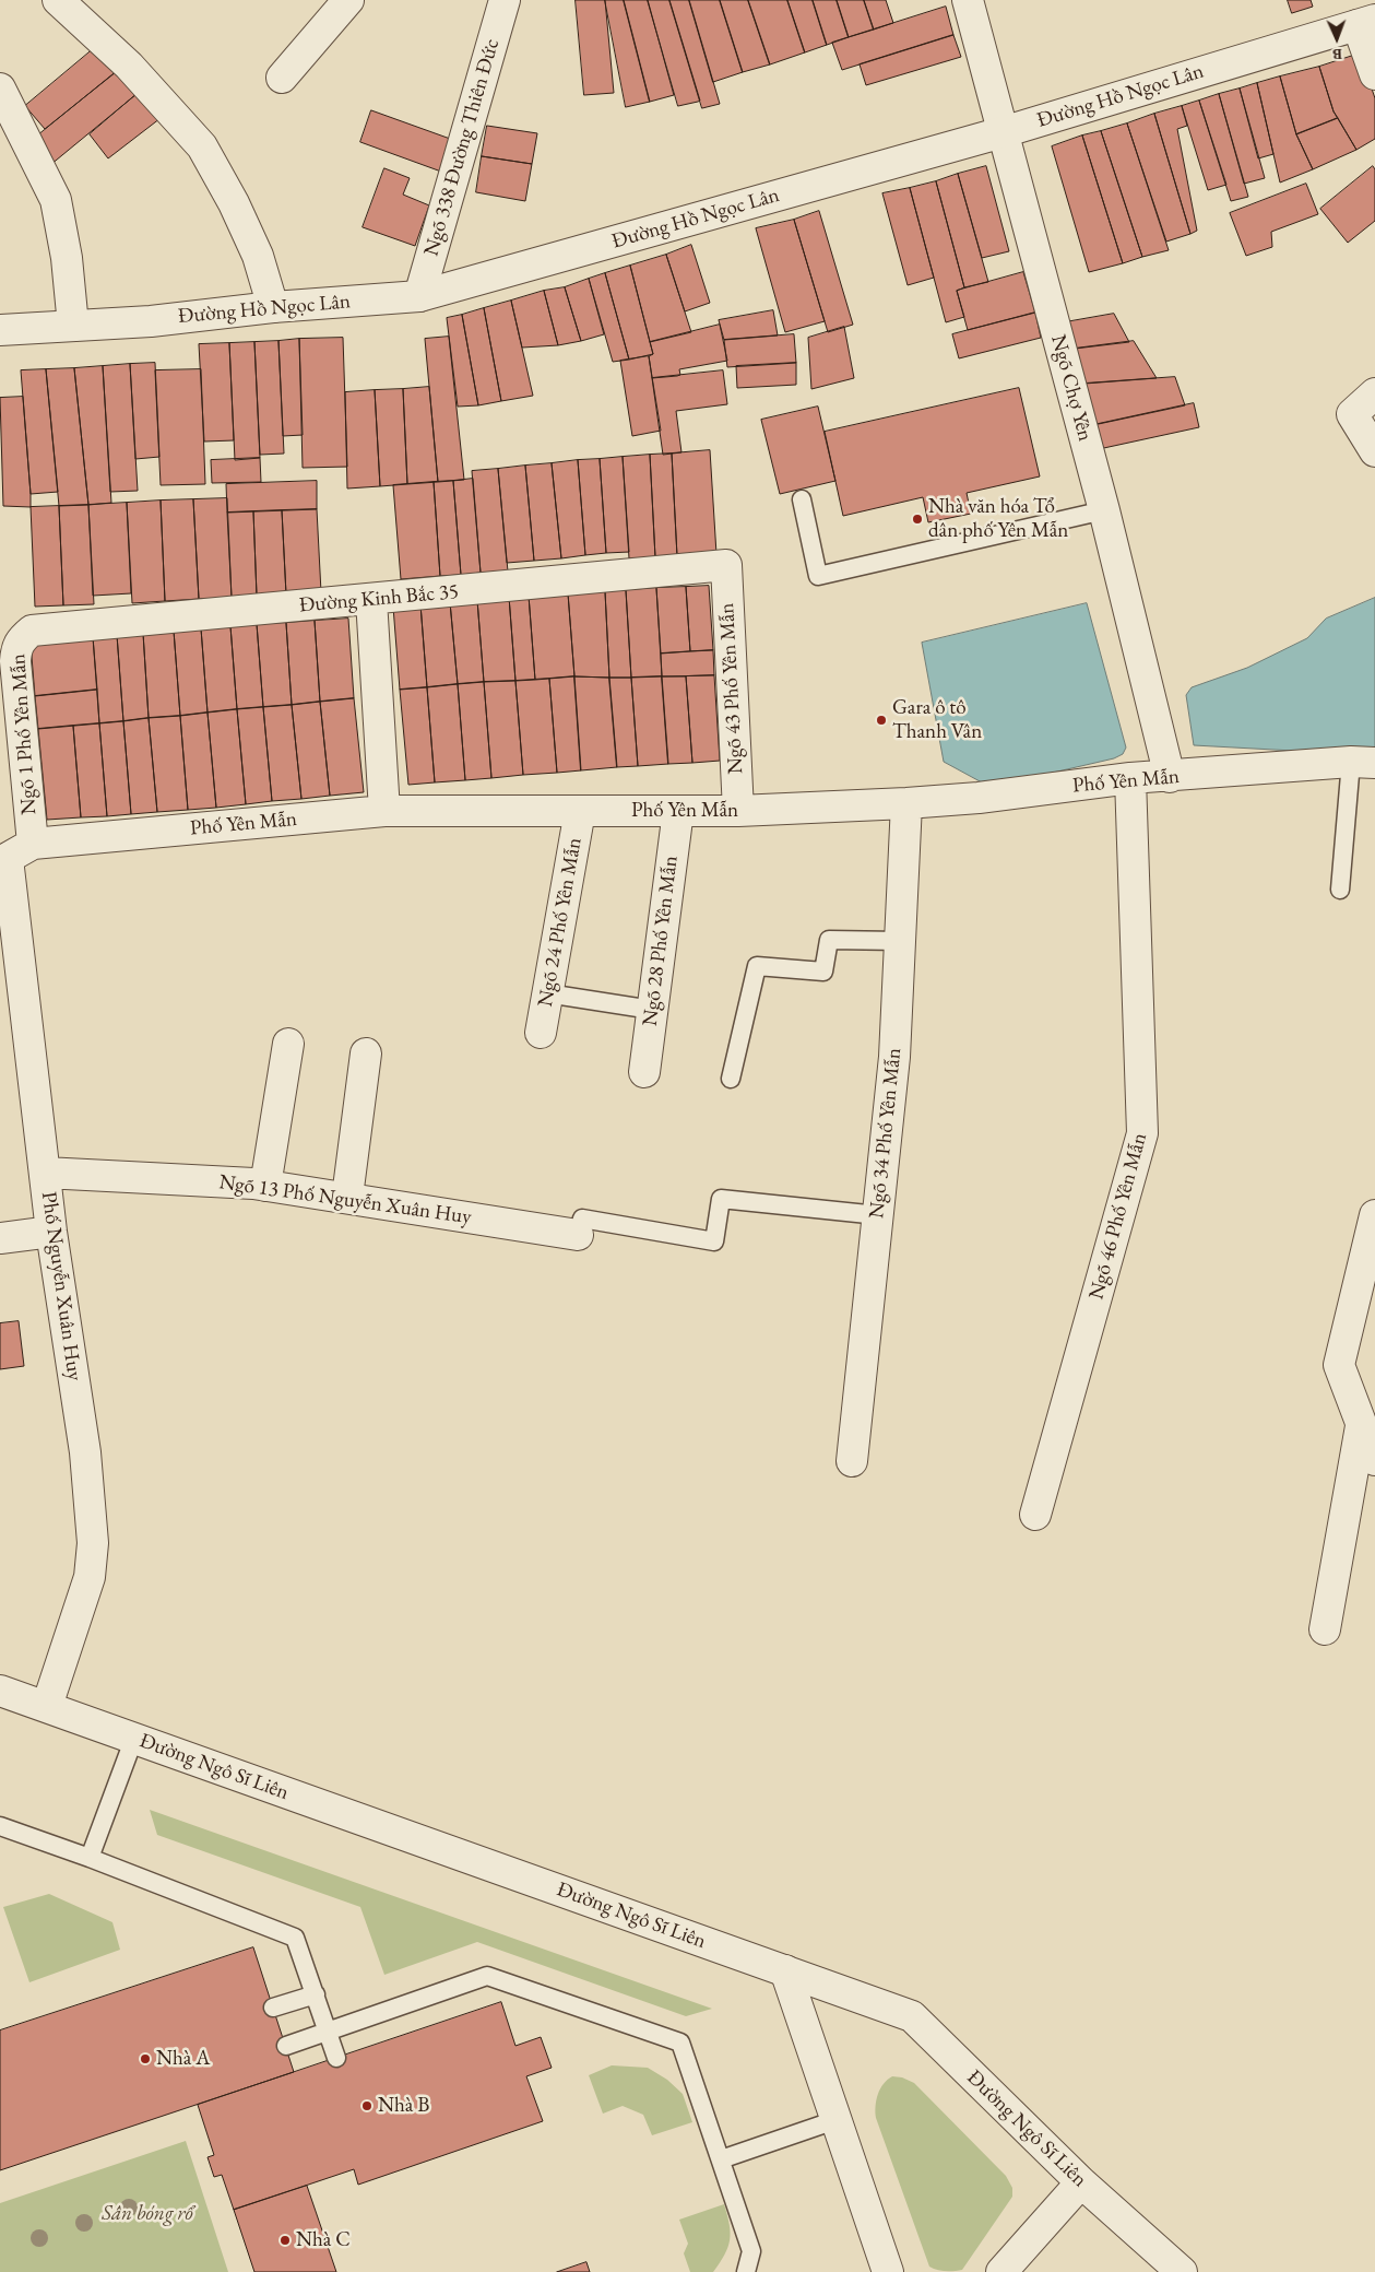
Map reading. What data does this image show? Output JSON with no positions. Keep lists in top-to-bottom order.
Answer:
{
  "streets": {
    "street": [
      "Đường Hồ Ngọc Lân",
      "Ngõ 338 Đường Thiên Đức",
      "Ngõ Chợ Yên",
      "Đường Kinh Bắc 35",
      "Ngõ 43 Phố Yên Mẫn",
      "Ngõ 1 Phố Yên Mẫn",
      "Phố Yên Mẫn",
      "Ngõ 24 Phố Yên Mẫn",
      "Ngõ 28 Phố Yên Mẫn",
      "Ngõ 34 Phố Yên Mẫn",
      "Ngõ 13 Phố Nguyễn Xuân Huy",
      "Ngõ 46 Phố Yên Mẫn",
      "Phố Nguyễn Xuân Huy",
      "Đường Ngô Sĩ Liên"
    ]
  },
  "crossings": [
    ["Đường Hồ Ngọc Lân", "Ngõ 338 Đường Thiên Đức"],
    ["Đường Hồ Ngọc Lân", "Ngõ Chợ Yên"],
    ["Ngõ Chợ Yên", "Phố Yên Mẫn"],
    ["Đường Kinh Bắc 35", "Ngõ 43 Phố Yên Mẫn"],
    ["Đường Kinh Bắc 35", "Ngõ 1 Phố Yên Mẫn"],
    ["Ngõ 43 Phố Yên Mẫn", "Phố Yên Mẫn"],
    ["Ngõ 1 Phố Yên Mẫn", "Phố Yên Mẫn"],
    ["Phố Yên Mẫn", "Ngõ 24 Phố Yên Mẫn"],
    ["Phố Yên Mẫn", "Ngõ 28 Phố Yên Mẫn"],
    ["Phố Yên Mẫn", "Ngõ 34 Phố Yên Mẫn"],
    ["Phố Yên Mẫn", "Ngõ 46 Phố Yên Mẫn"],
    ["Phố Yên Mẫn", "Phố Nguyễn Xuân Huy"],
    ["Ngõ 13 Phố Nguyễn Xuân Huy", "Phố Nguyễn Xuân Huy"],
    ["Phố Nguyễn Xuân Huy", "Đường Ngô Sĩ Liên"]
  ],
  "parks": ["Sân bóng rổ"],
  "places": [
    "Nhà văn hóa Tổ dân phố Yên Mẫn",
    "Gara ô tô Thanh Vân",
    "Nhà A",
    "Nhà B",
    "Nhà C"
  ],
  "north": "bottom"
}
